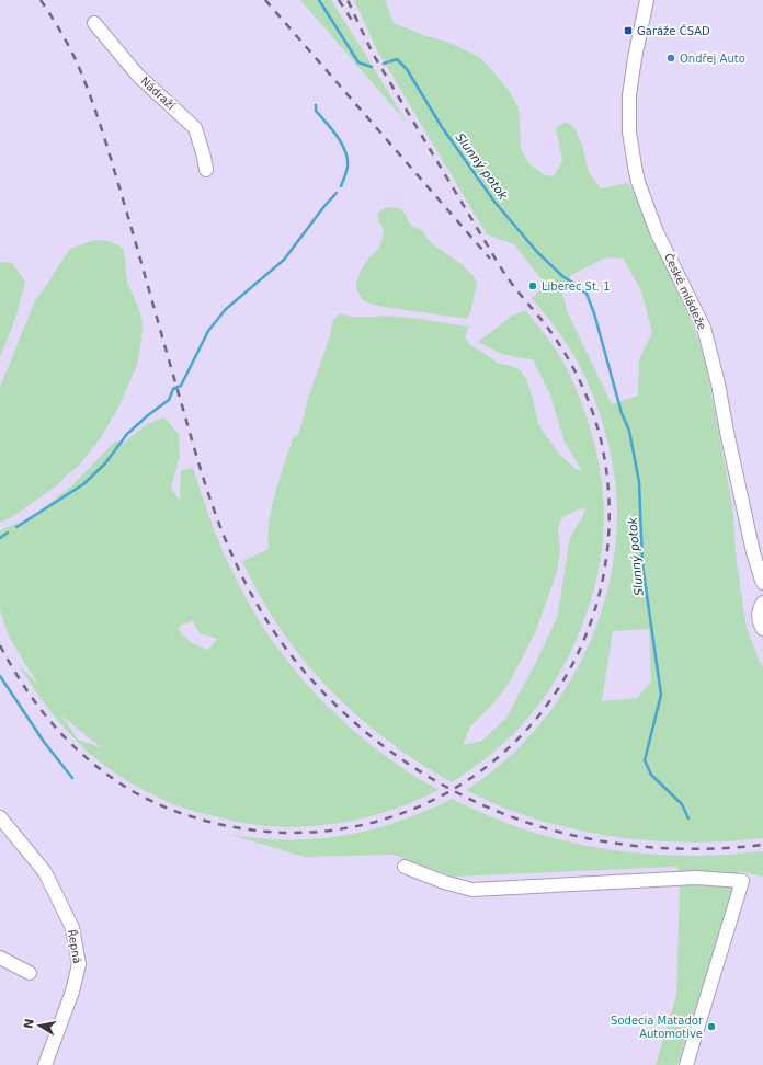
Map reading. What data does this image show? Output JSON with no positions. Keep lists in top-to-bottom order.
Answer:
{
  "streets": {
    "street": ["Nádraží", "České mládeže", "Řepná"]
  },
  "water": ["Slunný potok"],
  "places": {
    "transit": ["Garáže ČSAD"],
    "other": ["Ondřej Auto", "Liberec St. 1", "Sodecia Matador Automotive"]
  },
  "north": "left"
}
